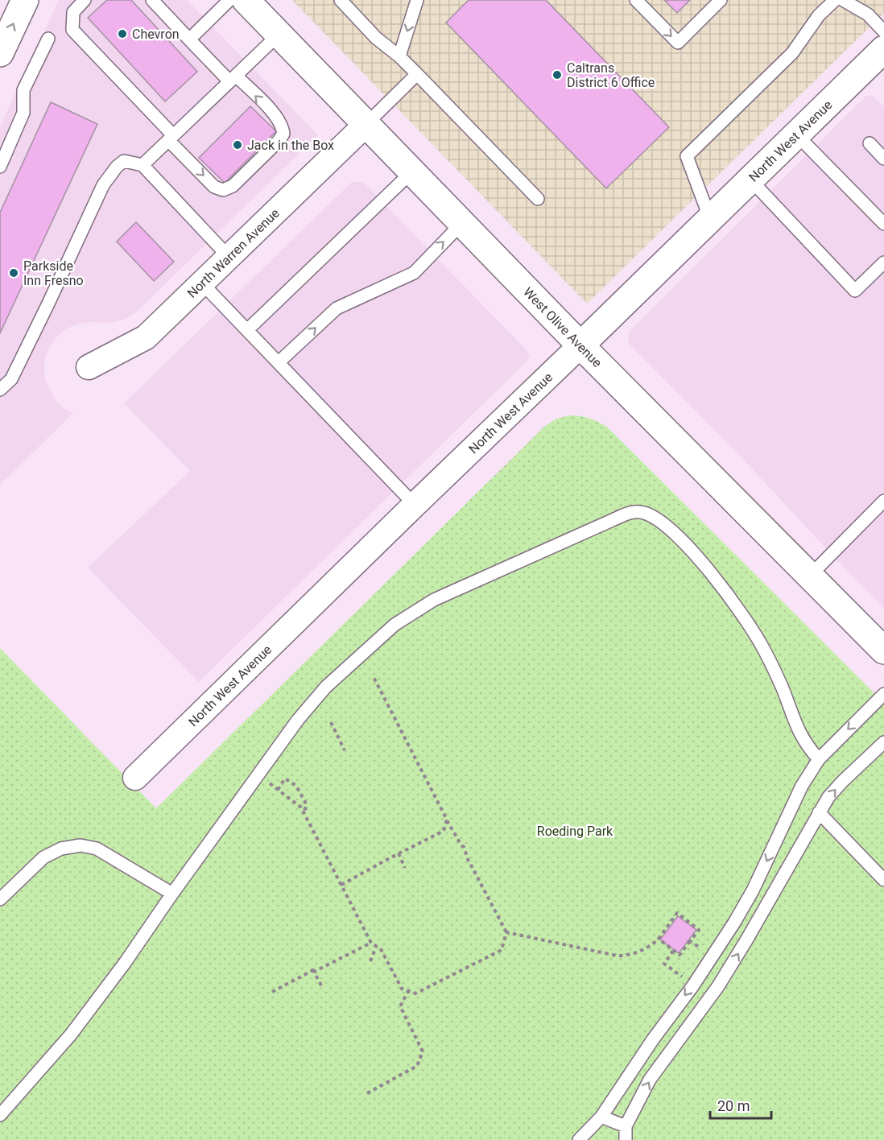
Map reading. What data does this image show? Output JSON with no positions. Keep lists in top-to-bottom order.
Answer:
{
  "streets": {
    "main road": ["North West Avenue", "West Olive Avenue"],
    "street": ["North Warren Avenue"]
  },
  "crossings": [
    ["North West Avenue", "West Olive Avenue"],
    ["North Warren Avenue", "West Olive Avenue"]
  ],
  "parks": ["Roeding Park"],
  "places": [
    "Chevron",
    "Caltrans District 6 Office",
    "Jack in the Box",
    "Parkside Inn Fresno"
  ],
  "scale_bar": "20 m"
}
